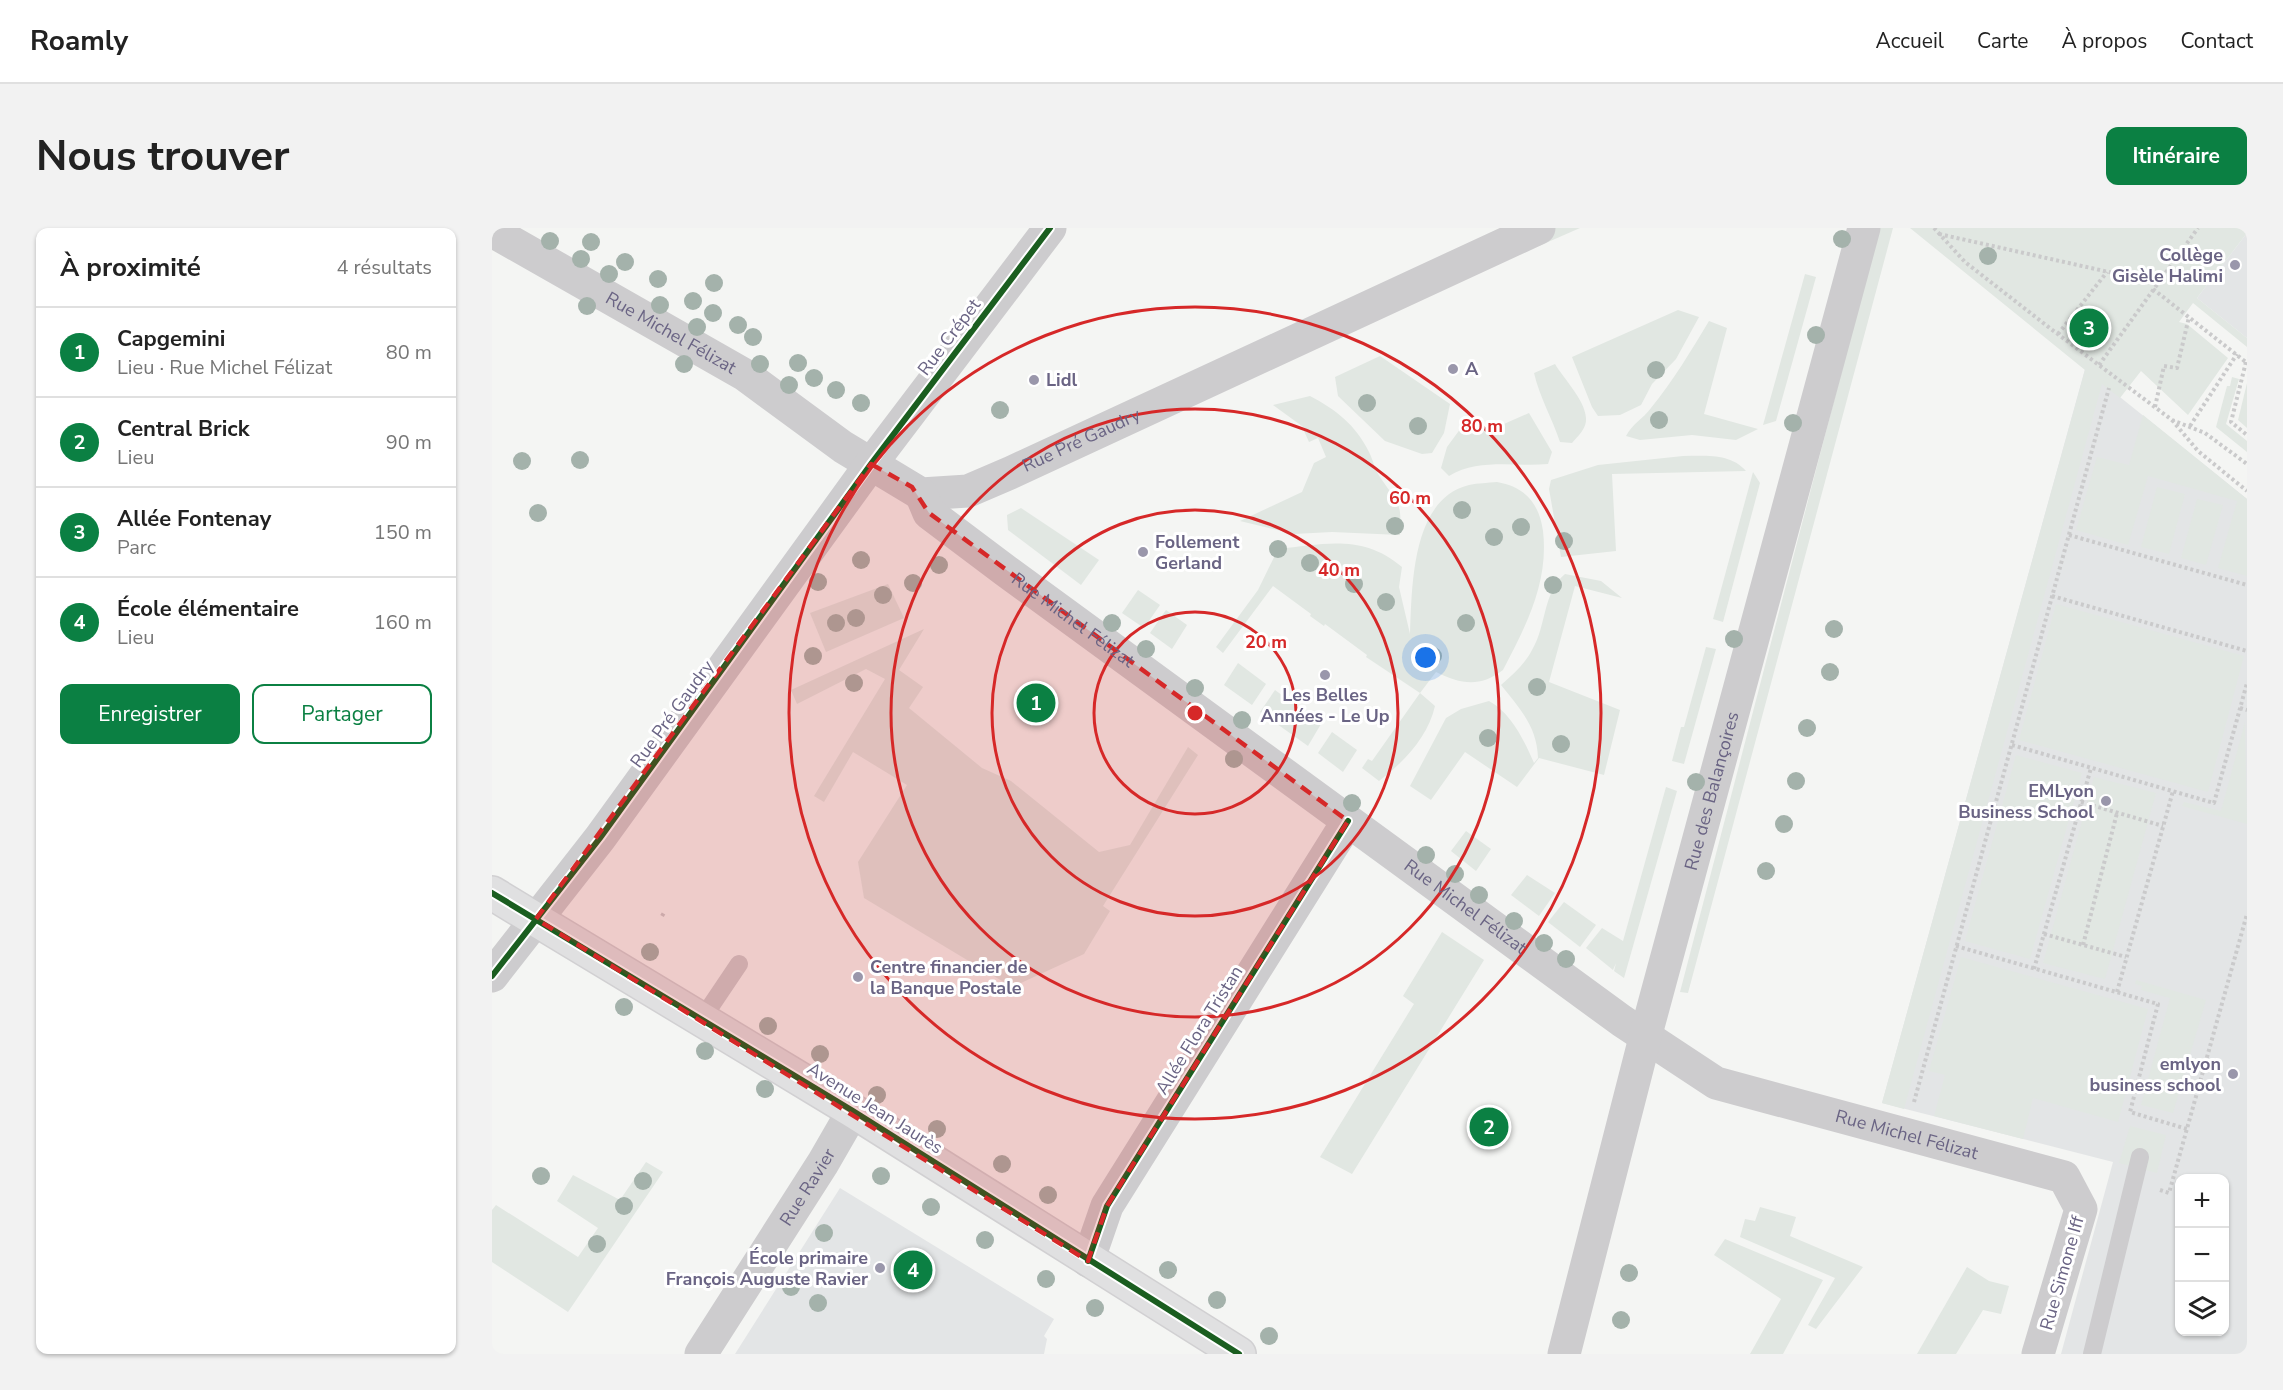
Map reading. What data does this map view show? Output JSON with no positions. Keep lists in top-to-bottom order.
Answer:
{
  "streets": {
    "main road": ["Avenue Jean Jaurès"],
    "street": [
      "Rue Michel Félizat",
      "Rue Crépet",
      "Rue Pré Gaudry",
      "Rue des Balançoires",
      "Allée Flora Tristan",
      "Rue Ravier",
      "Rue Simone Iff"
    ]
  },
  "crossings": [
    ["Rue Michel Félizat", "Rue Crépet"],
    ["Rue Michel Félizat", "Rue Pré Gaudry"],
    ["Rue Michel Félizat", "Rue des Balançoires"],
    ["Rue Michel Félizat", "Allée Flora Tristan"],
    ["Rue Michel Félizat", "Rue Simone Iff"],
    ["Rue Crépet", "Rue Pré Gaudry"],
    ["Rue Pré Gaudry", "Avenue Jean Jaurès"],
    ["Allée Flora Tristan", "Avenue Jean Jaurès"],
    ["Avenue Jean Jaurès", "Rue Ravier"]
  ],
  "places": [
    "Collège Gisèle Halimi",
    "A",
    "Lidl",
    "Follement Gerland",
    "Les Belles Années - Le Up",
    "EMLyon Business School",
    "Centre financier de la Banque Postale",
    "emlyon business school",
    "École primaire François Auguste Ravier"
  ],
  "page": {
    "header": "Roamly",
    "nav": [
      "Accueil",
      "Carte",
      "À propos",
      "Contact"
    ],
    "buttons": [
      "Itinéraire",
      ["Enregistrer", "Partager"]
    ],
    "title": "Nous trouver",
    "heading": ["À proximité", "4 résultats"],
    "list": [
      {
        "mark": "1",
        "name": "Capgemini",
        "note": "Lieu · Rue Michel Félizat",
        "value": "80 m"
      },
      {
        "mark": "2",
        "name": "Central Brick",
        "note": "Lieu",
        "value": "90 m"
      },
      {
        "mark": "3",
        "name": "Allée Fontenay",
        "note": "Parc",
        "value": "150 m"
      },
      {
        "mark": "4",
        "name": "École élémentaire",
        "note": "Lieu",
        "value": "160 m"
      }
    ],
    "pins": [
      "3",
      "1",
      "2",
      "4"
    ],
    "map_buttons": ["+", "−"]
  },
  "rings": [
    "80 m",
    "60 m",
    "40 m",
    "20 m"
  ]
}
